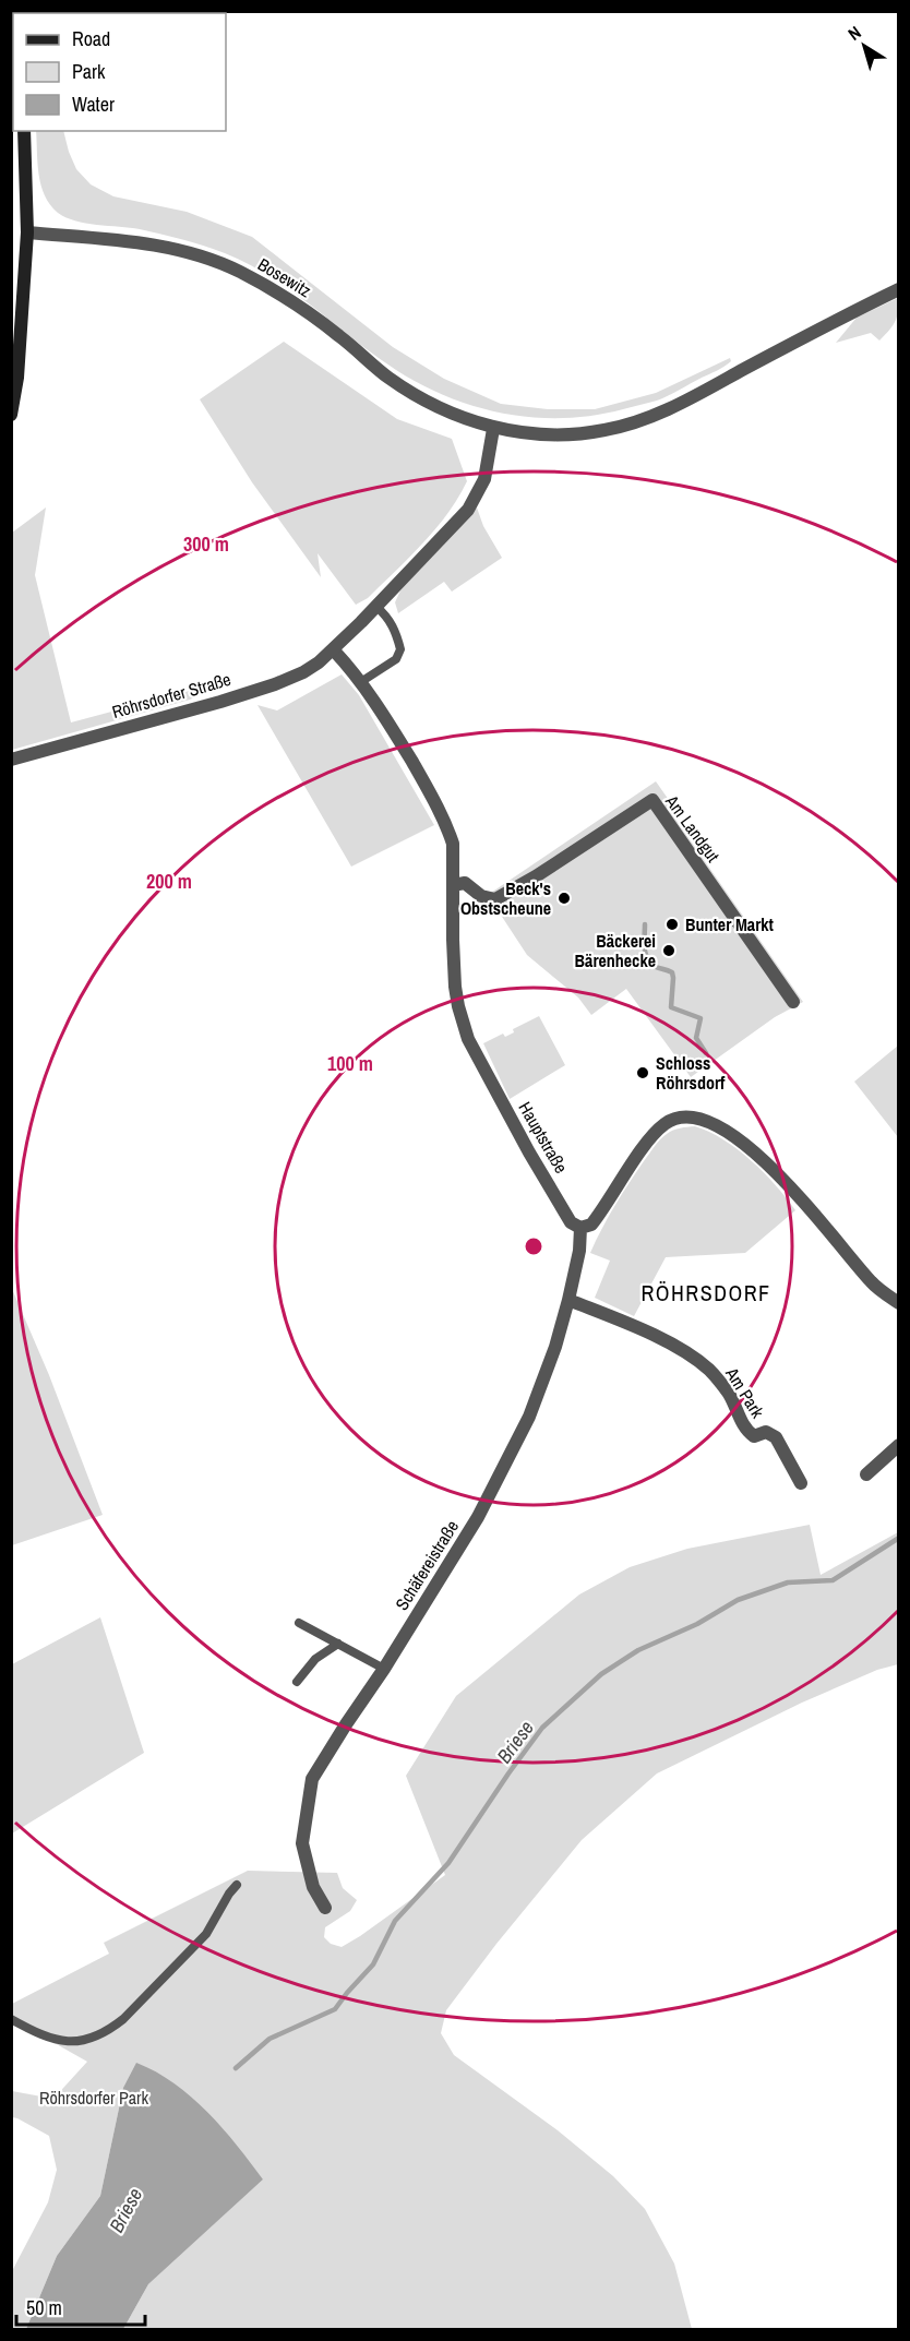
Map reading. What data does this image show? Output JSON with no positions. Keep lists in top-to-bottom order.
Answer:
{
  "streets": {
    "street": [
      "Bosewitz",
      "Röhrsdorfer Straße",
      "Am Landgut",
      "Hauptstraße",
      "Am Park",
      "Schäfereistraße"
    ]
  },
  "crossings": [
    ["Röhrsdorfer Straße", "Hauptstraße"],
    ["Am Landgut", "Hauptstraße"],
    ["Hauptstraße", "Schäfereistraße"],
    ["Am Park", "Schäfereistraße"]
  ],
  "districts": ["RÖHRSDORF"],
  "water": ["Briese"],
  "parks": ["Röhrsdorfer Park"],
  "places": [
    "Beck's Obstscheune",
    "Bunter Markt",
    "Bäckerei Bärenhecke",
    "Schloss Röhrsdorf"
  ],
  "legend": ["Road", "Park", "Water"],
  "scale_bar": "50 m",
  "north": "top left",
  "rings": ["300 m", "200 m", "100 m"]
}
